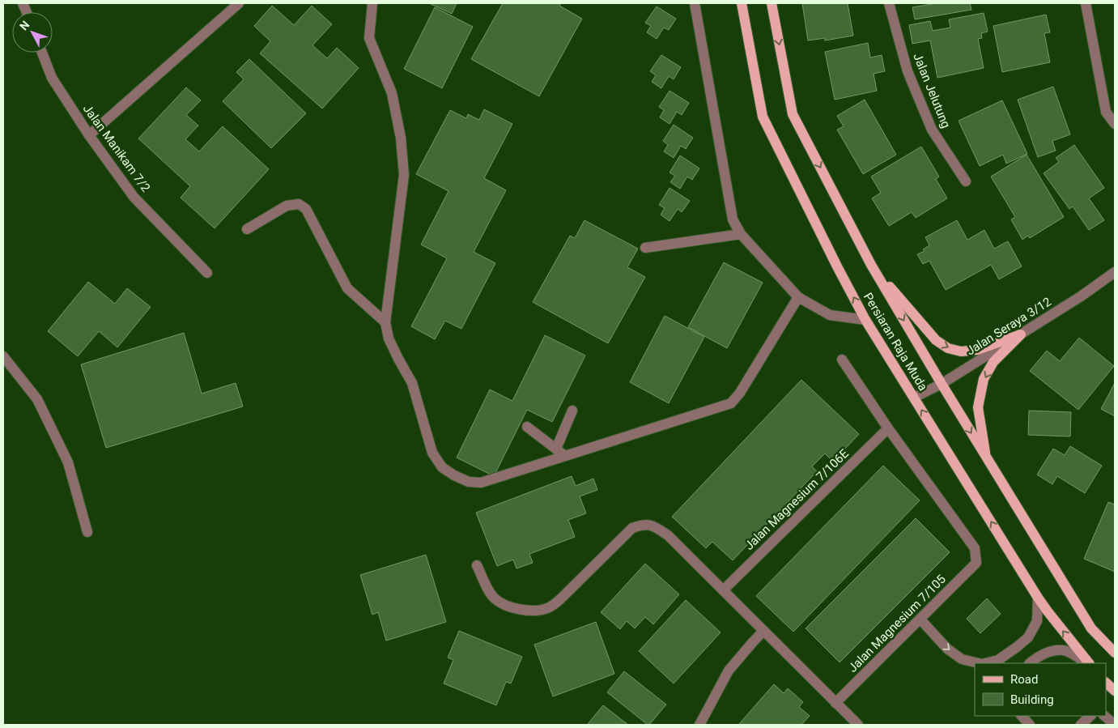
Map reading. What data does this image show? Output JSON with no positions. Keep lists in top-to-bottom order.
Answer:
{
  "streets": {
    "main road": ["Persiaran Raja Muda"],
    "street": [
      "Jalan Jelutung",
      "Jalan Manikam 7/2",
      "Jalan Seraya 3/12",
      "Jalan Magnesium 7/106E",
      "Jalan Magnesium 7/105"
    ]
  },
  "crossings": [
    ["Jalan Seraya 3/12", "Persiaran Raja Muda"],
    ["Jalan Magnesium 7/106E", "Jalan Magnesium 7/105"]
  ],
  "legend": ["Road", "Building"],
  "north": "top left"
}
